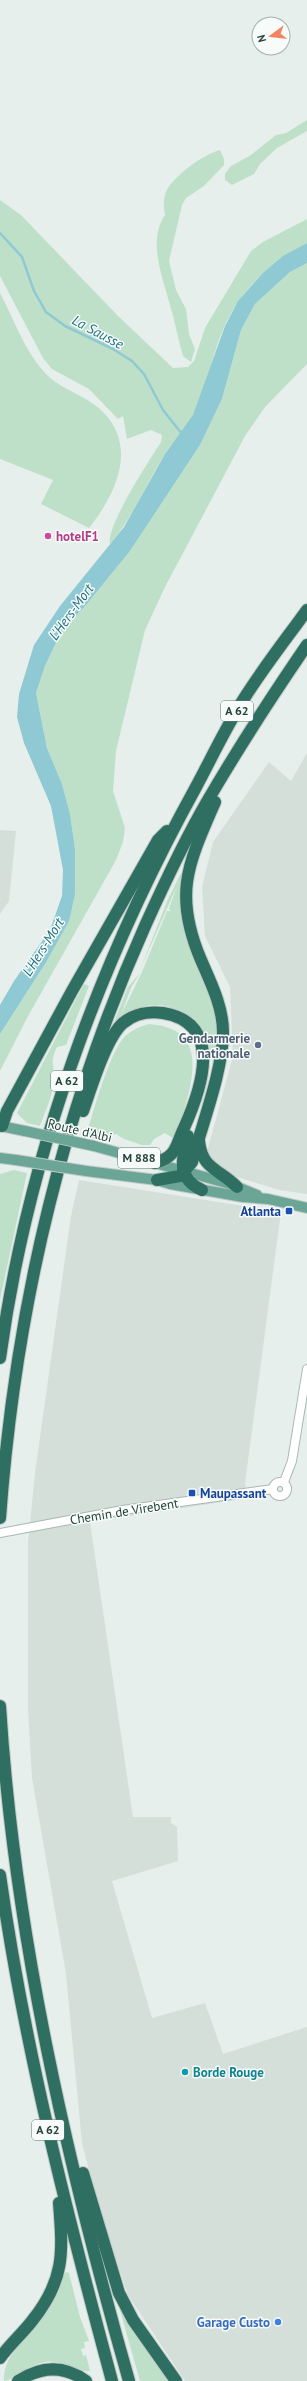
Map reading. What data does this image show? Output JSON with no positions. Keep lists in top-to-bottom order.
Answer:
{
  "streets": {
    "highway": ["A 62"],
    "main road": ["Route d'Albi", "M 888"],
    "street": ["Chemin de Virebent"]
  },
  "water": ["La Sausse", "L'Hers-Mort"],
  "places": {
    "other": [
      "hotelF1",
      "Gendarmerie nationale",
      "Borde Rouge",
      "Garage Custo"
    ],
    "transit": ["Atlanta", "Maupassant"]
  },
  "north": "left"
}
